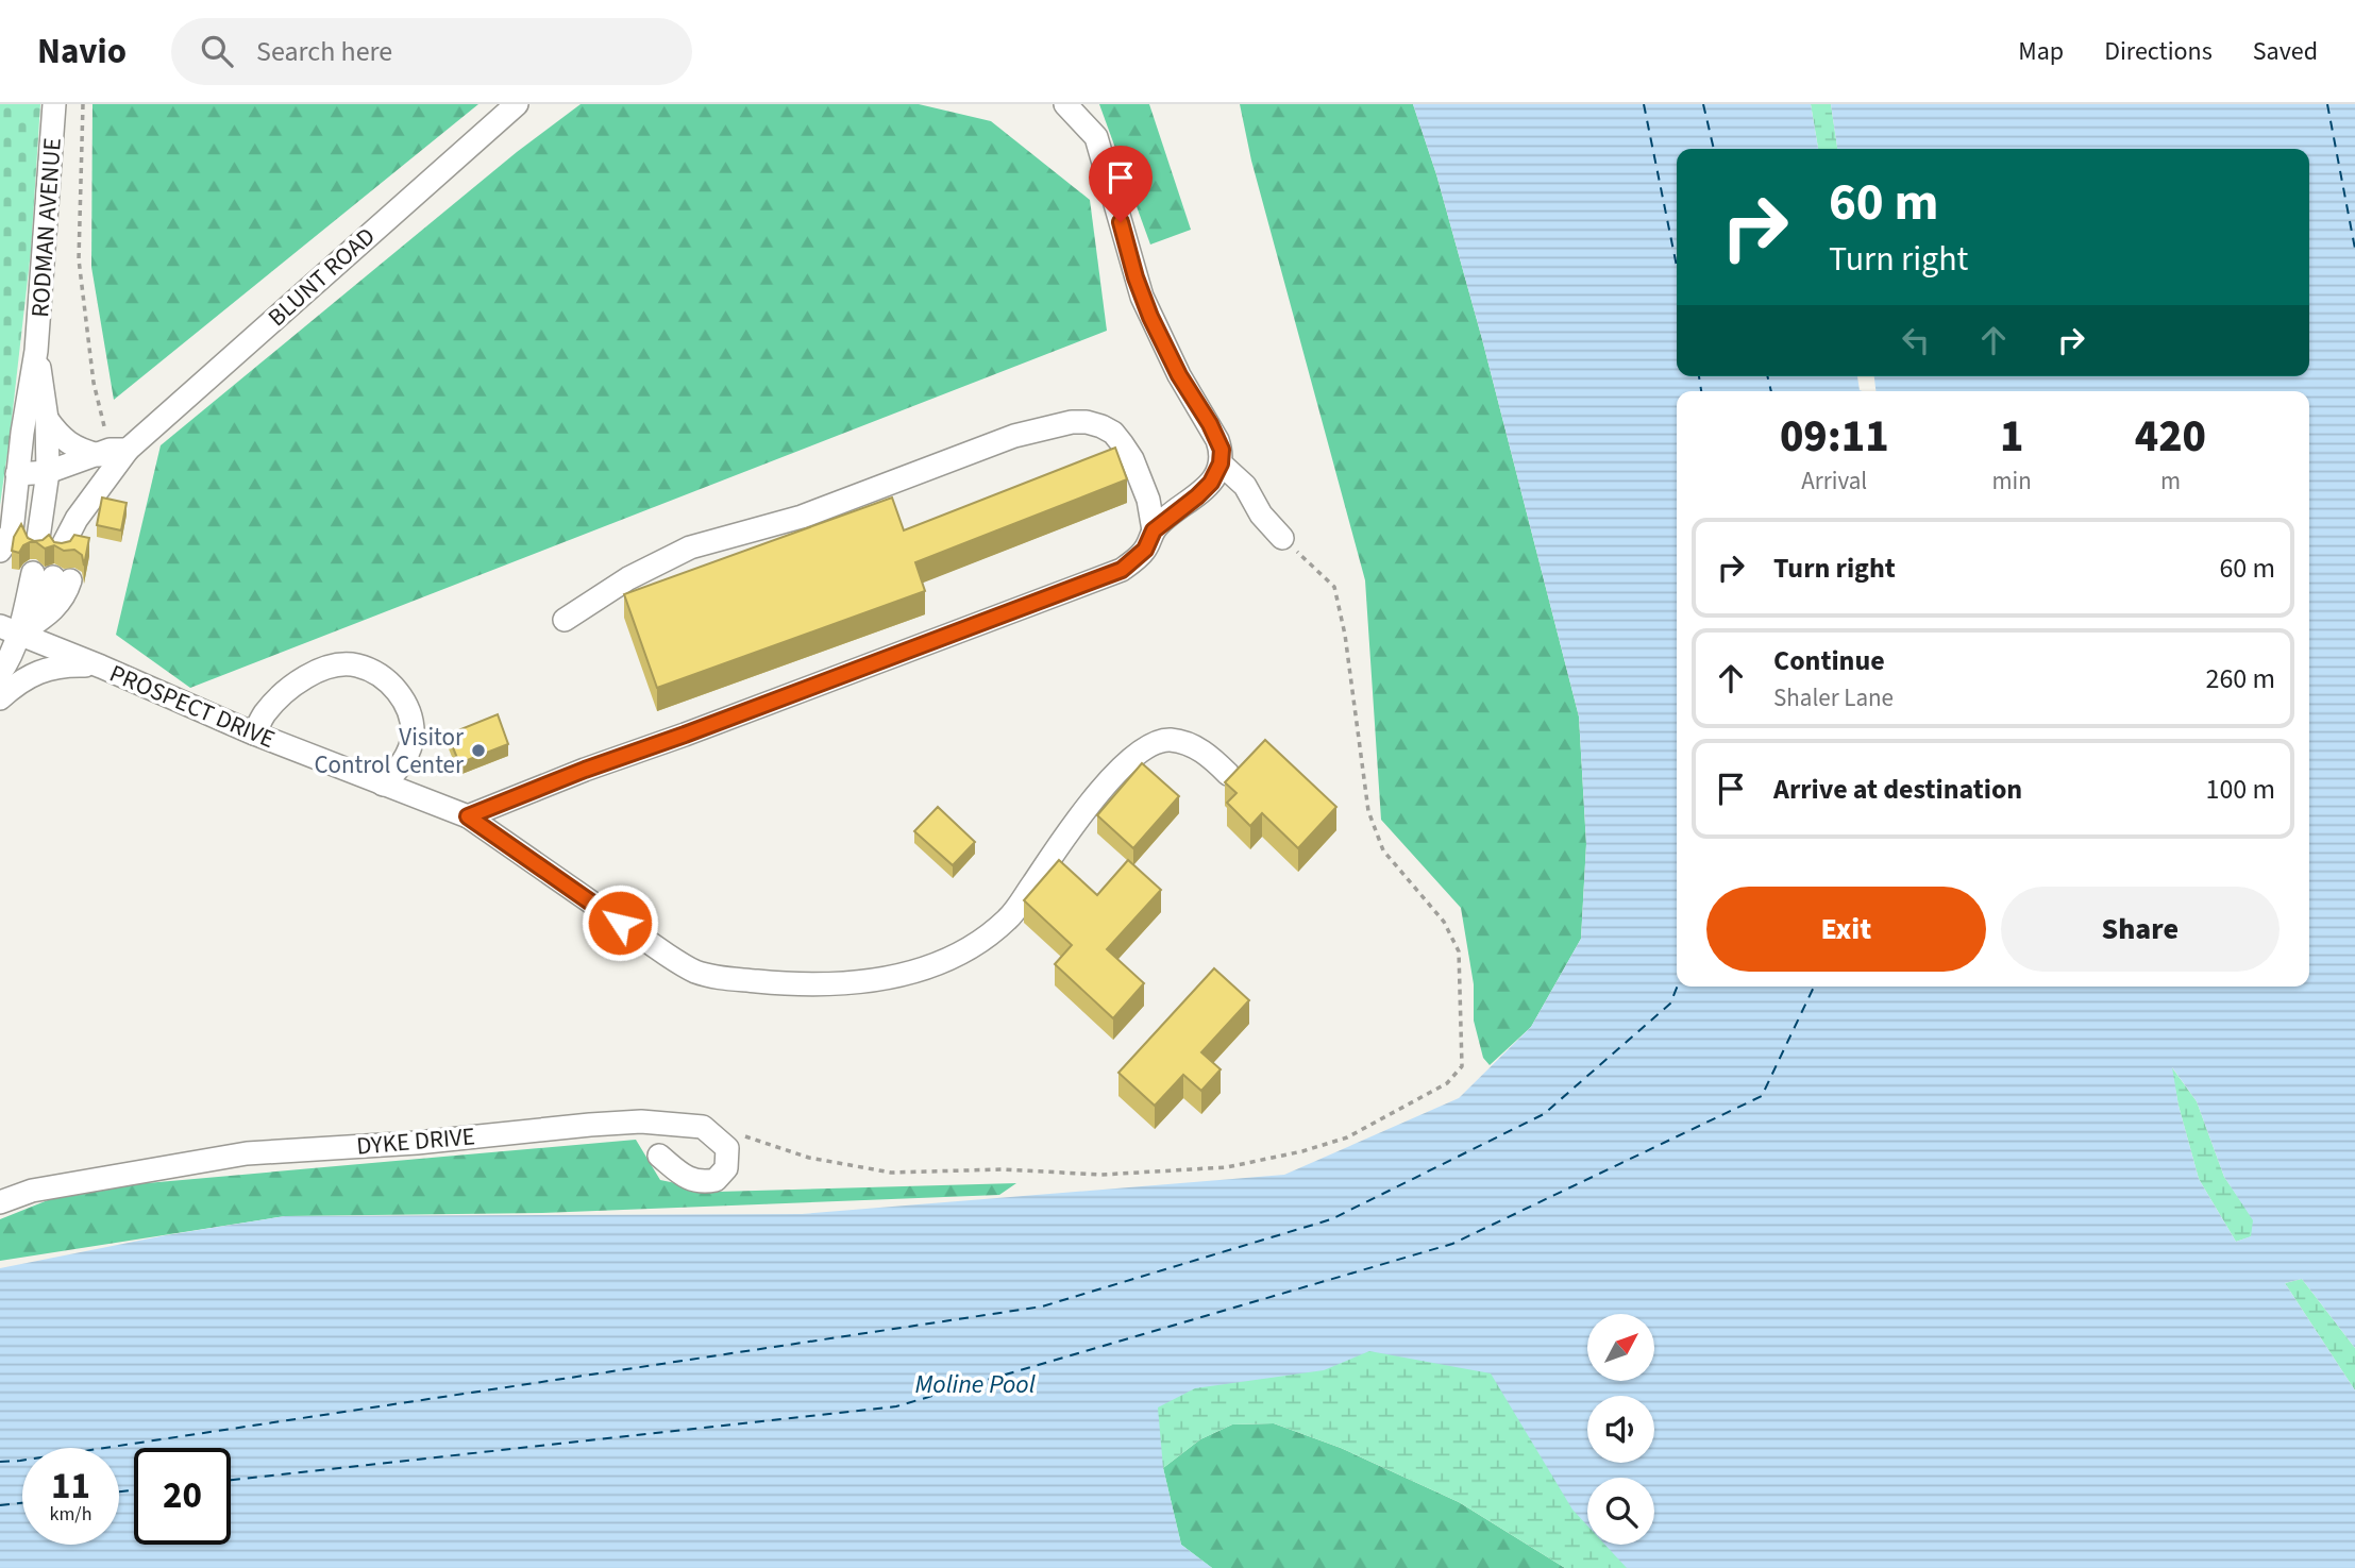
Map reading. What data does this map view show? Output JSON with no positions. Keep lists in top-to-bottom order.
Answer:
{
  "streets": {
    "street": [
      "RODMAN AVENUE",
      "BLUNT ROAD",
      "PROSPECT DRIVE",
      "DYKE DRIVE"
    ]
  },
  "crossings": [
    ["RODMAN AVENUE", "BLUNT ROAD"]
  ],
  "water": ["Moline Pool"],
  "places": ["Visitor Control Center"],
  "north": "top right",
  "page": {
    "header": "Navio",
    "search": "Search here",
    "nav": ["Map", "Directions", "Saved"],
    "turn": ["60 m", "Turn right"],
    "eta": [
      "09:11",
      "Arrival",
      "1",
      "min",
      "420",
      "m"
    ],
    "list": [
      {
        "name": "Turn right",
        "value": "60 m"
      },
      {
        "name": "Continue",
        "note": "Shaler Lane",
        "value": "260 m"
      },
      {
        "name": "Arrive at destination",
        "value": "100 m"
      }
    ],
    "buttons": ["Exit", "Share"],
    "speed": "11 km/h",
    "limit": "20"
  }
}
